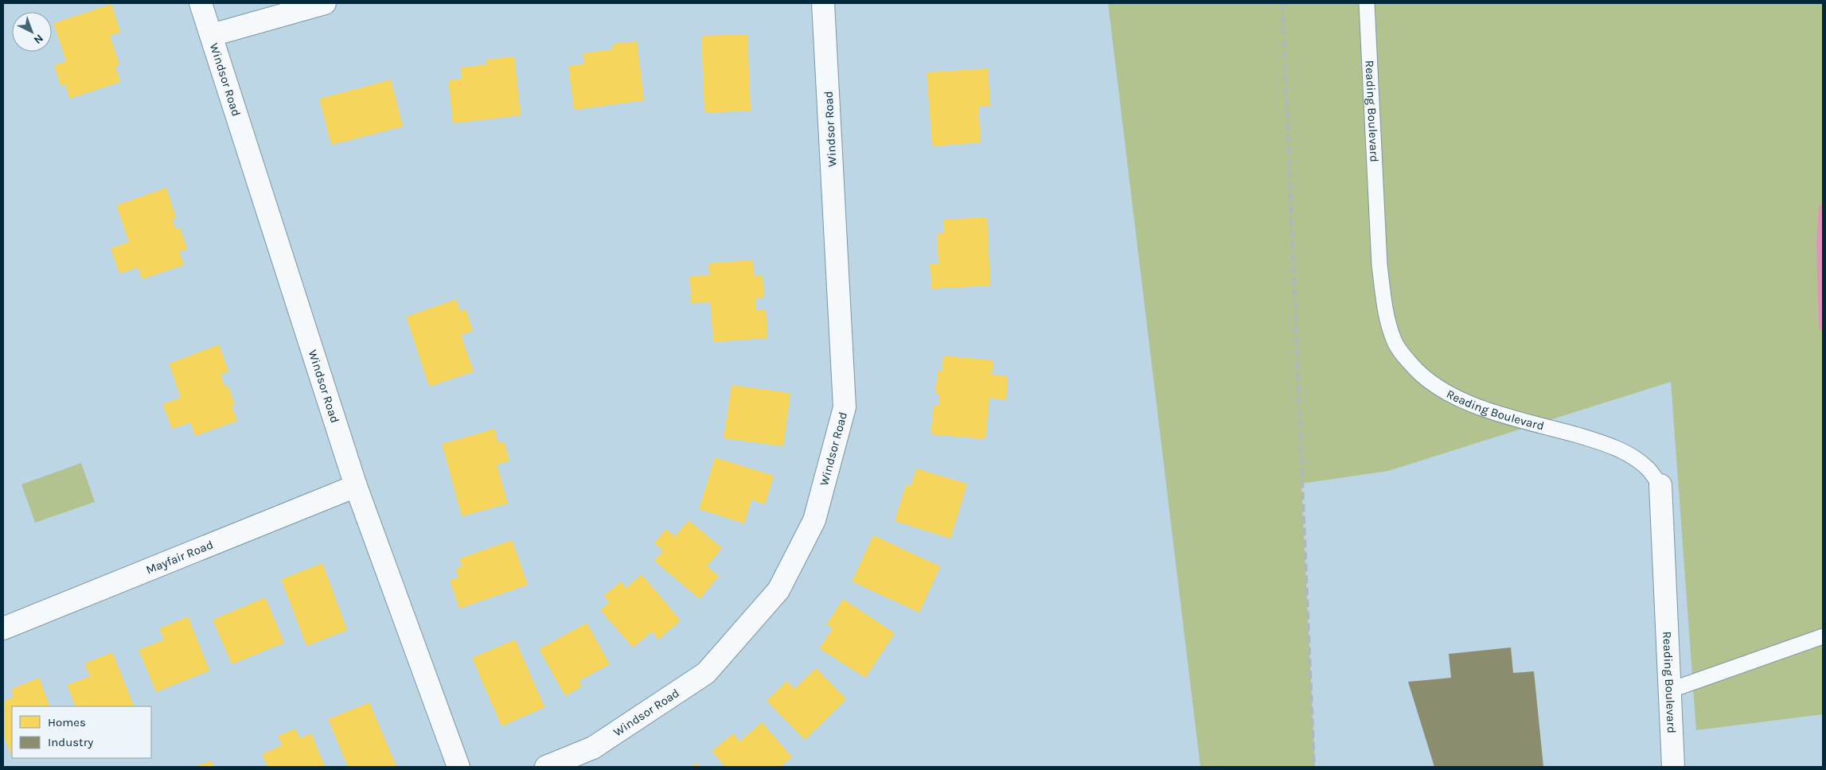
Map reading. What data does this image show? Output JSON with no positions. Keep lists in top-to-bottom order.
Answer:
{
  "streets": {
    "street": ["Windsor Road", "Reading Boulevard", "Mayfair Road"]
  },
  "crossings": [
    ["Windsor Road", "Mayfair Road"]
  ],
  "legend": ["Homes", "Industry"],
  "north": "bottom right"
}
